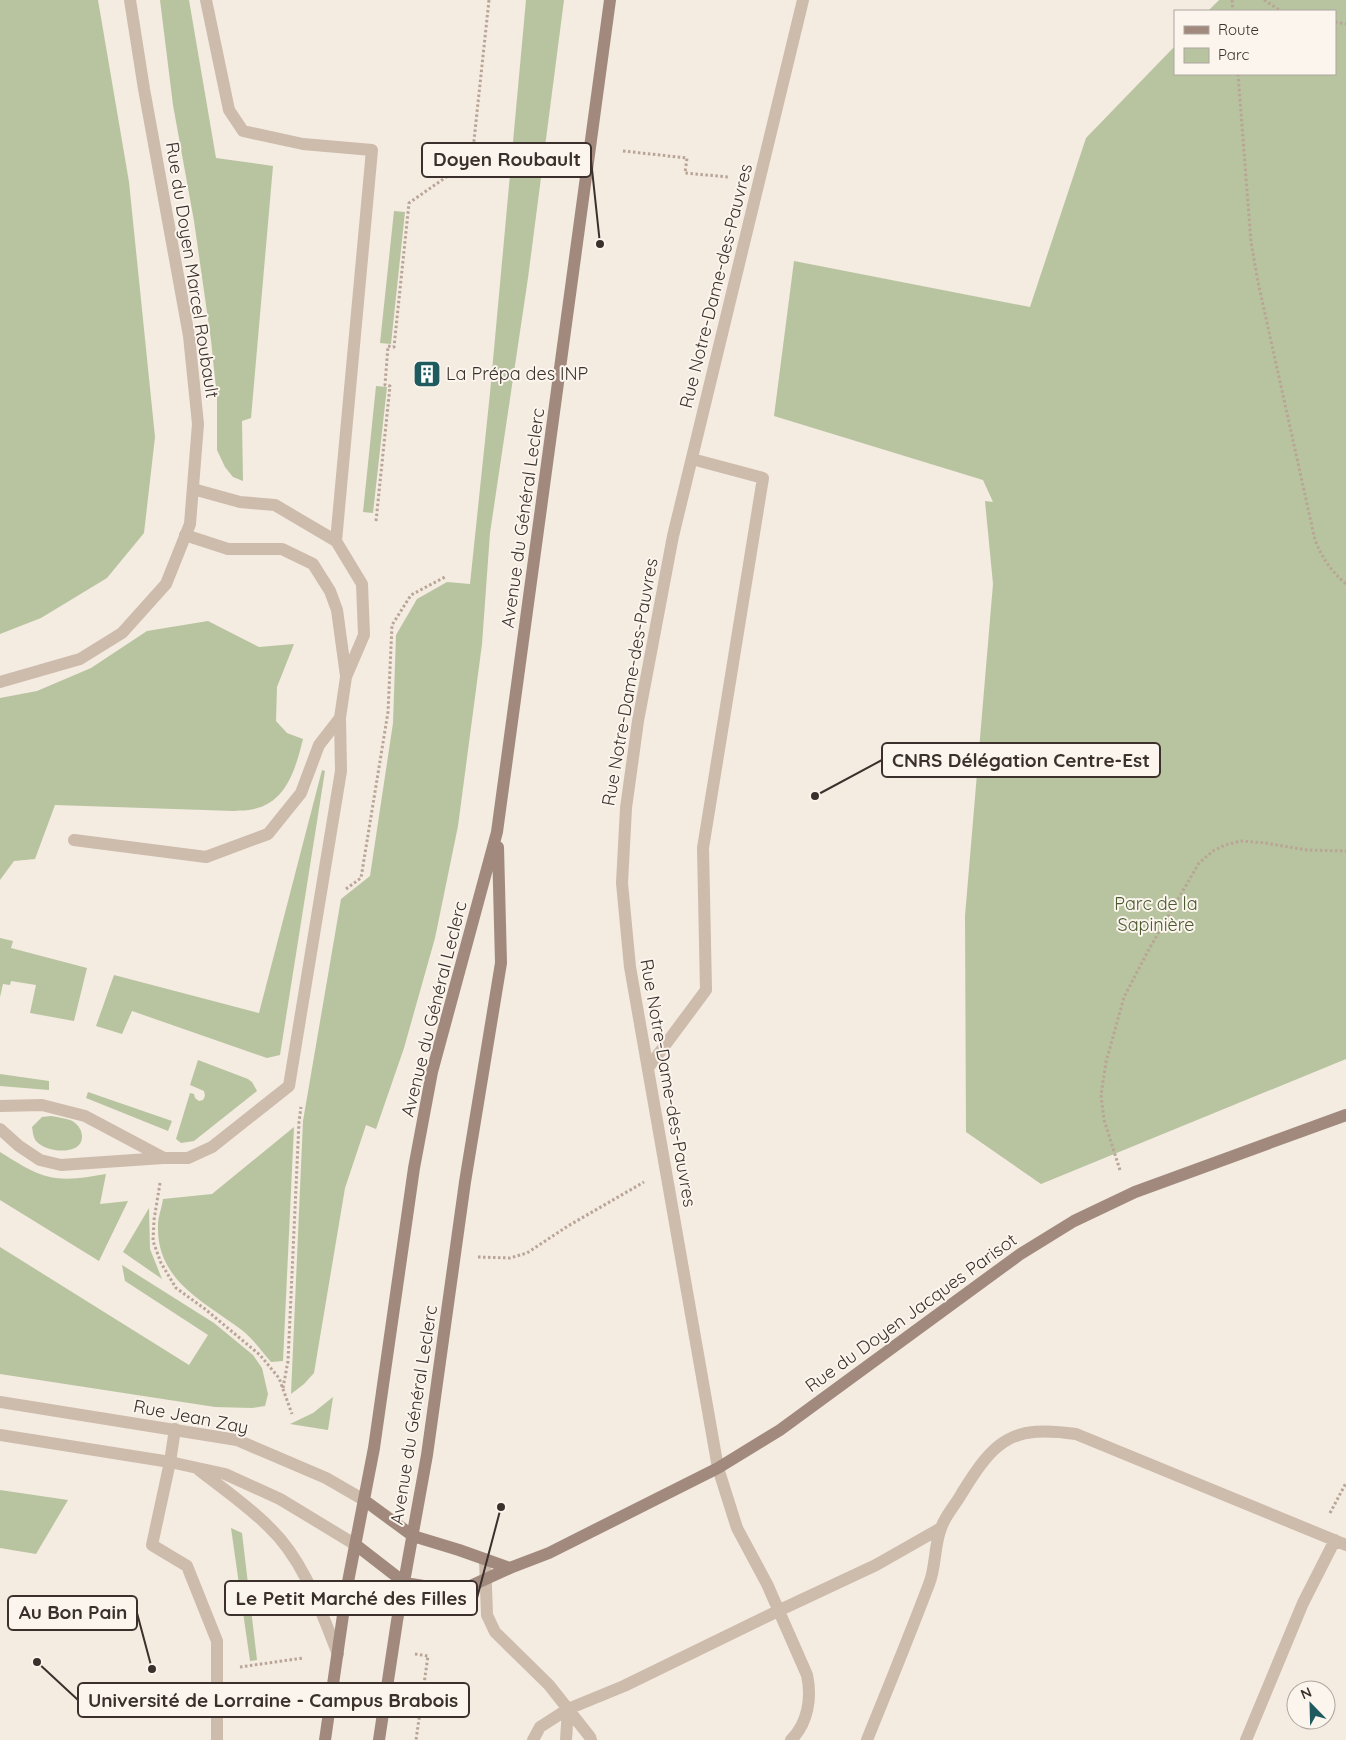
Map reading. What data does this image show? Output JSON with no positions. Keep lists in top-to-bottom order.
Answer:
{
  "streets": {
    "main road": ["Avenue du Général Leclerc", "Rue du Doyen Jacques Parisot"],
    "street": ["Rue du Doyen Marcel Roubault", "Rue Notre-Dame-des-Pauvres", "Rue Jean Zay"]
  },
  "crossings": [
    ["Rue Notre-Dame-des-Pauvres", "Rue du Doyen Jacques Parisot"],
    ["Avenue du Général Leclerc", "Rue Jean Zay"]
  ],
  "parks": ["Parc de la Sapinière"],
  "places": {
    "other": [
      "Doyen Roubault",
      "CNRS Délégation Centre-Est",
      "Le Petit Marché des Filles",
      "Université de Lorraine - Campus Brabois",
      "Au Bon Pain"
    ],
    "building": ["La Prépa des INP"]
  },
  "legend": ["Route", "Parc"],
  "north": "top left"
}
